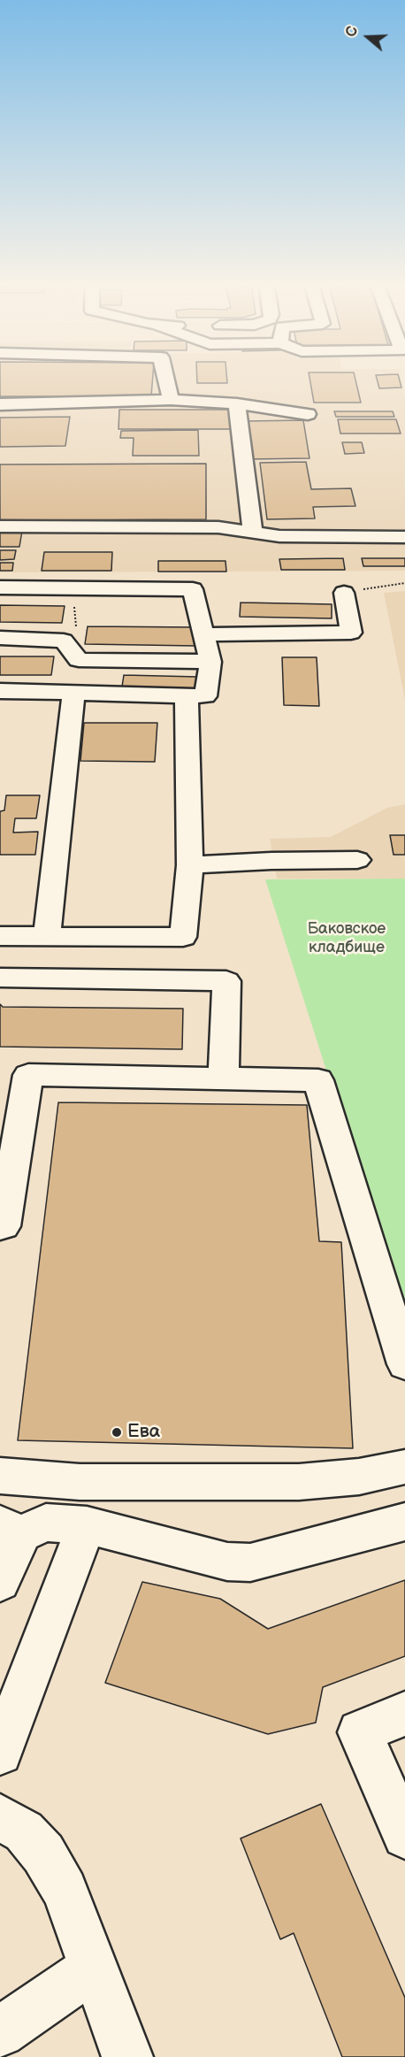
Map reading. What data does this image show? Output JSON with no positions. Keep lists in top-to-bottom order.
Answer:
{
  "parks": ["Баковское кладбище"],
  "places": ["Ева"],
  "north": "left"
}
